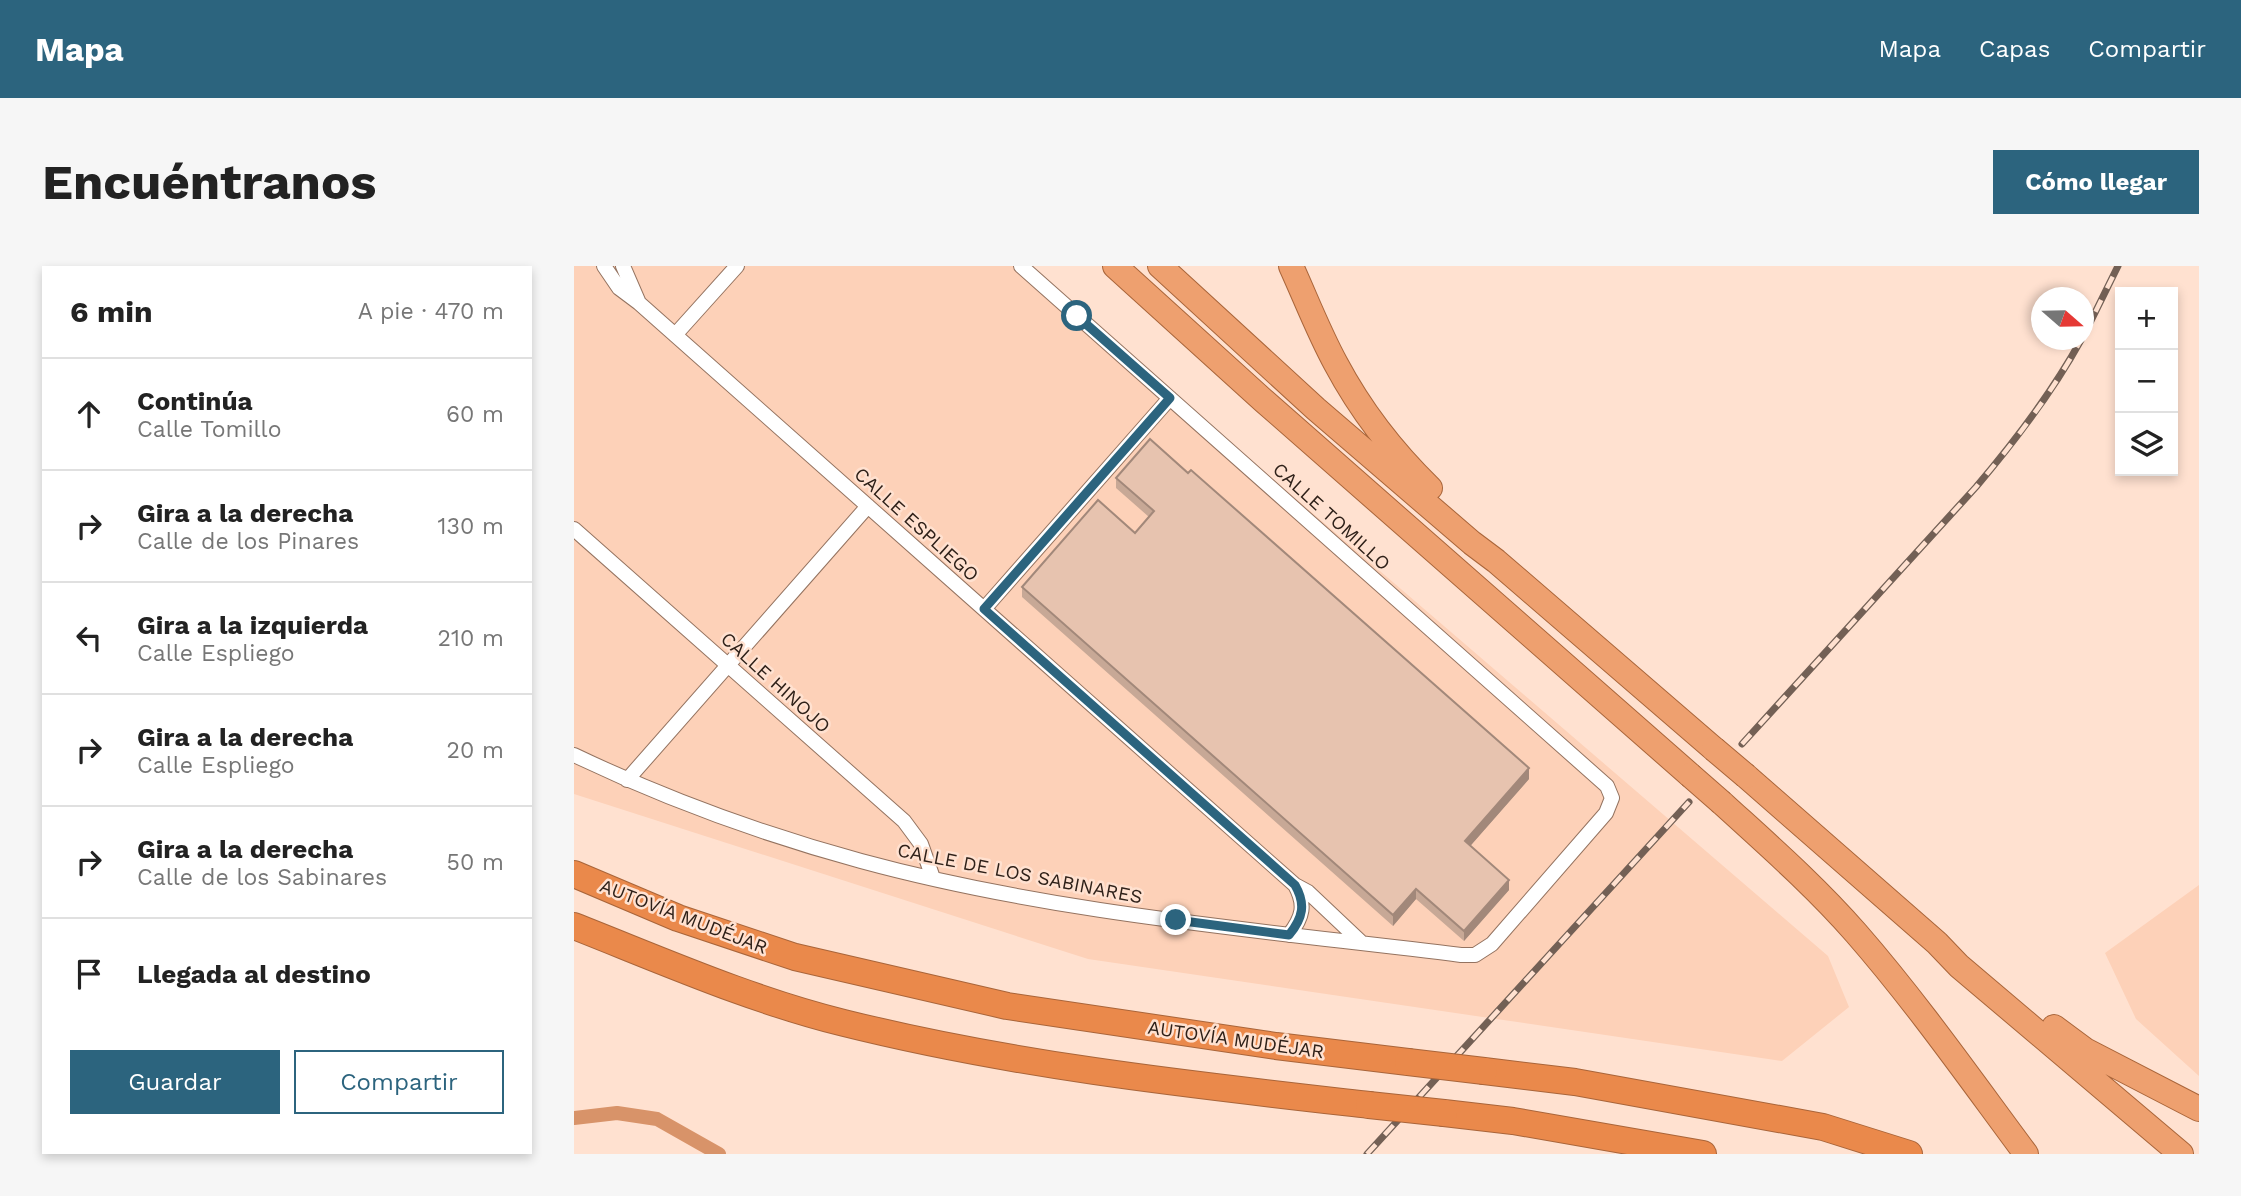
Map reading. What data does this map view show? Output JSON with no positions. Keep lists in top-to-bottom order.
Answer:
{
  "streets": {
    "highway": ["AUTOVÍA MUDÉJAR"],
    "street": [
      "CALLE TOMILLO",
      "CALLE ESPLIEGO",
      "CALLE HINOJO",
      "CALLE DE LOS SABINARES"
    ]
  },
  "crossings": [
    ["CALLE TOMILLO", "CALLE DE LOS SABINARES"],
    ["CALLE ESPLIEGO", "CALLE DE LOS SABINARES"],
    ["CALLE HINOJO", "CALLE DE LOS SABINARES"]
  ],
  "north": "right",
  "page": {
    "header": "Mapa",
    "nav": ["Mapa", "Capas", "Compartir"],
    "buttons": [
      "Cómo llegar",
      ["Guardar", "Compartir"]
    ],
    "title": "Encuéntranos",
    "heading": ["6 min", "A pie · 470 m"],
    "map_buttons": ["+", "−"],
    "list": [
      ["Continúa", "Calle Tomillo", "60 m"],
      ["Gira a la derecha", "Calle de los Pinares", "130 m"],
      ["Gira a la izquierda", "Calle Espliego", "210 m"],
      ["Gira a la derecha", "Calle Espliego", "20 m"],
      ["Gira a la derecha", "Calle de los Sabinares", "50 m"],
      "Llegada al destino"
    ]
  }
}
